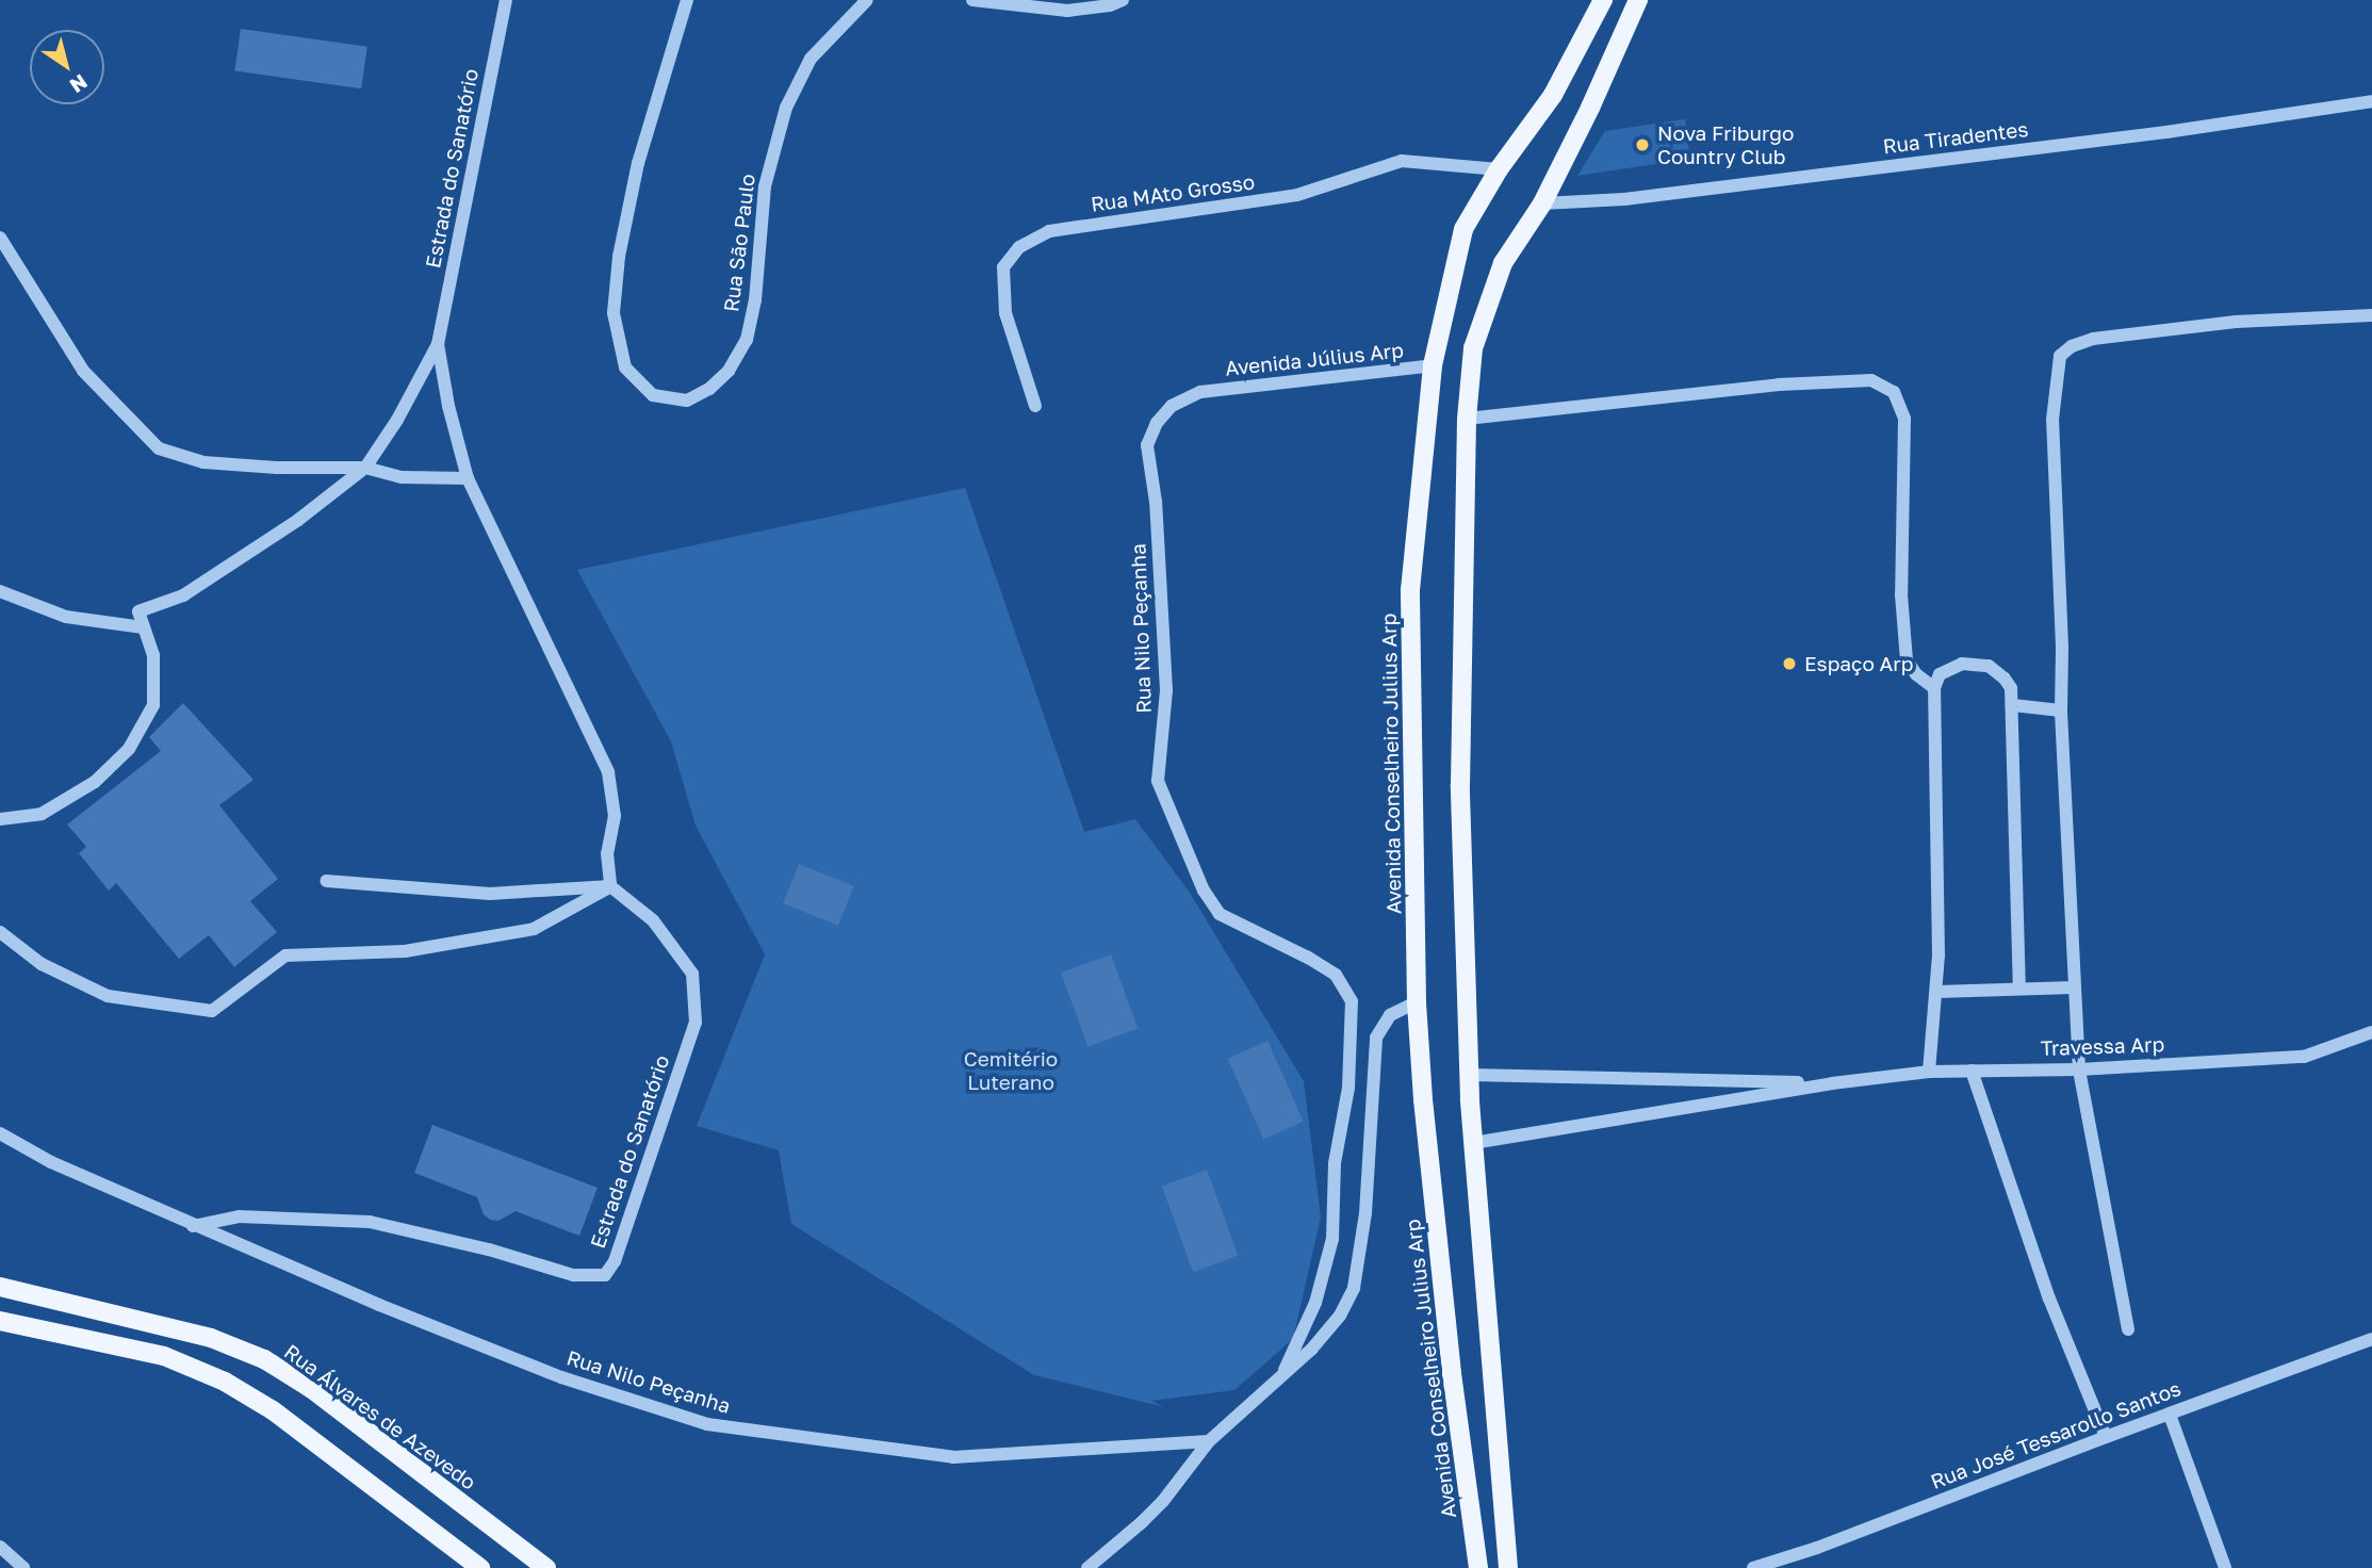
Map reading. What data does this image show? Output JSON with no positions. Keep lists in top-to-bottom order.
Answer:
{
  "streets": {
    "main road": ["Avenida Conselheiro Julius Arp", "Rua Álvares de Azevedo"],
    "street": [
      "Rua Tiradentes",
      "Estrada do Sanatório",
      "Rua MAto Grosso",
      "Rua São Paulo",
      "Avenida Július Arp",
      "Rua Nilo Peçanha",
      "Travessa Arp",
      "Rua José Tessarollo Santos"
    ]
  },
  "crossings": [
    ["Estrada do Sanatório", "Rua Nilo Peçanha"],
    ["Rua MAto Grosso", "Avenida Conselheiro Julius Arp"],
    ["Avenida Július Arp", "Rua Nilo Peçanha"],
    ["Avenida Július Arp", "Avenida Conselheiro Julius Arp"],
    ["Rua Nilo Peçanha", "Avenida Conselheiro Julius Arp"]
  ],
  "parks": ["Cemitério Luterano"],
  "places": ["Nova Friburgo Country Club", "Espaço Arp"],
  "north": "bottom right"
}
